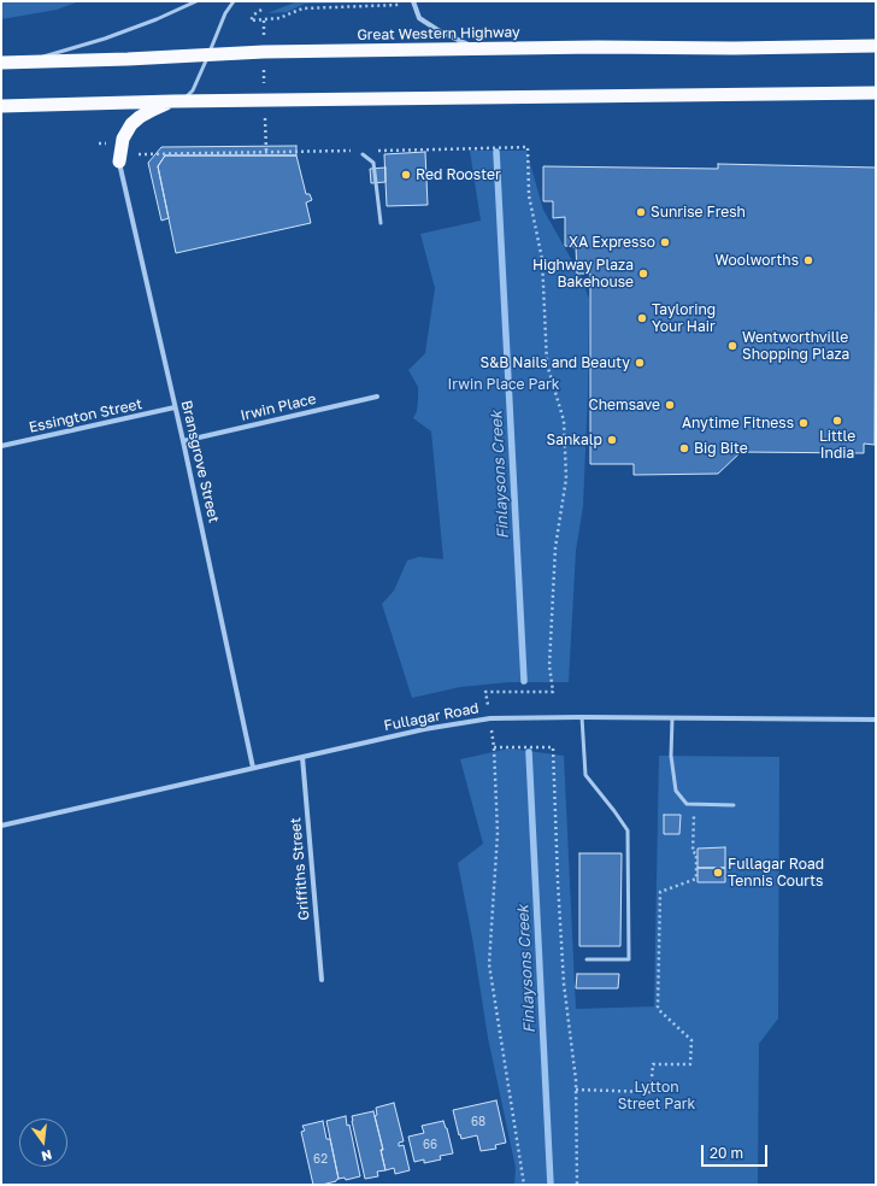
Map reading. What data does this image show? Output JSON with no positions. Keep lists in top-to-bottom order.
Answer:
{
  "streets": {
    "highway": ["Great Western Highway"],
    "street": [
      "Irwin Place",
      "Essington Street",
      "Bransgrove Street",
      "Fullagar Road",
      "Griffiths Street"
    ]
  },
  "crossings": [
    ["Irwin Place", "Bransgrove Street"],
    ["Essington Street", "Bransgrove Street"],
    ["Bransgrove Street", "Fullagar Road"],
    ["Fullagar Road", "Griffiths Street"]
  ],
  "water": ["Finlaysons Creek"],
  "parks": ["Irwin Place Park", "Lytton Street Park"],
  "places": [
    "Red Rooster",
    "Sunrise Fresh",
    "XA Expresso",
    "Woolworths",
    "Highway Plaza Bakehouse",
    "Tayloring Your Hair",
    "Wentworthville Shopping Plaza",
    "S&B Nails and Beauty",
    "Chemsave",
    "Little India",
    "Anytime Fitness",
    "Sankalp",
    "Big Bite",
    "Fullagar Road Tennis Courts"
  ],
  "house_numbers": ["68", "66", "62"],
  "scale_bar": "20 m",
  "north": "bottom"
}
